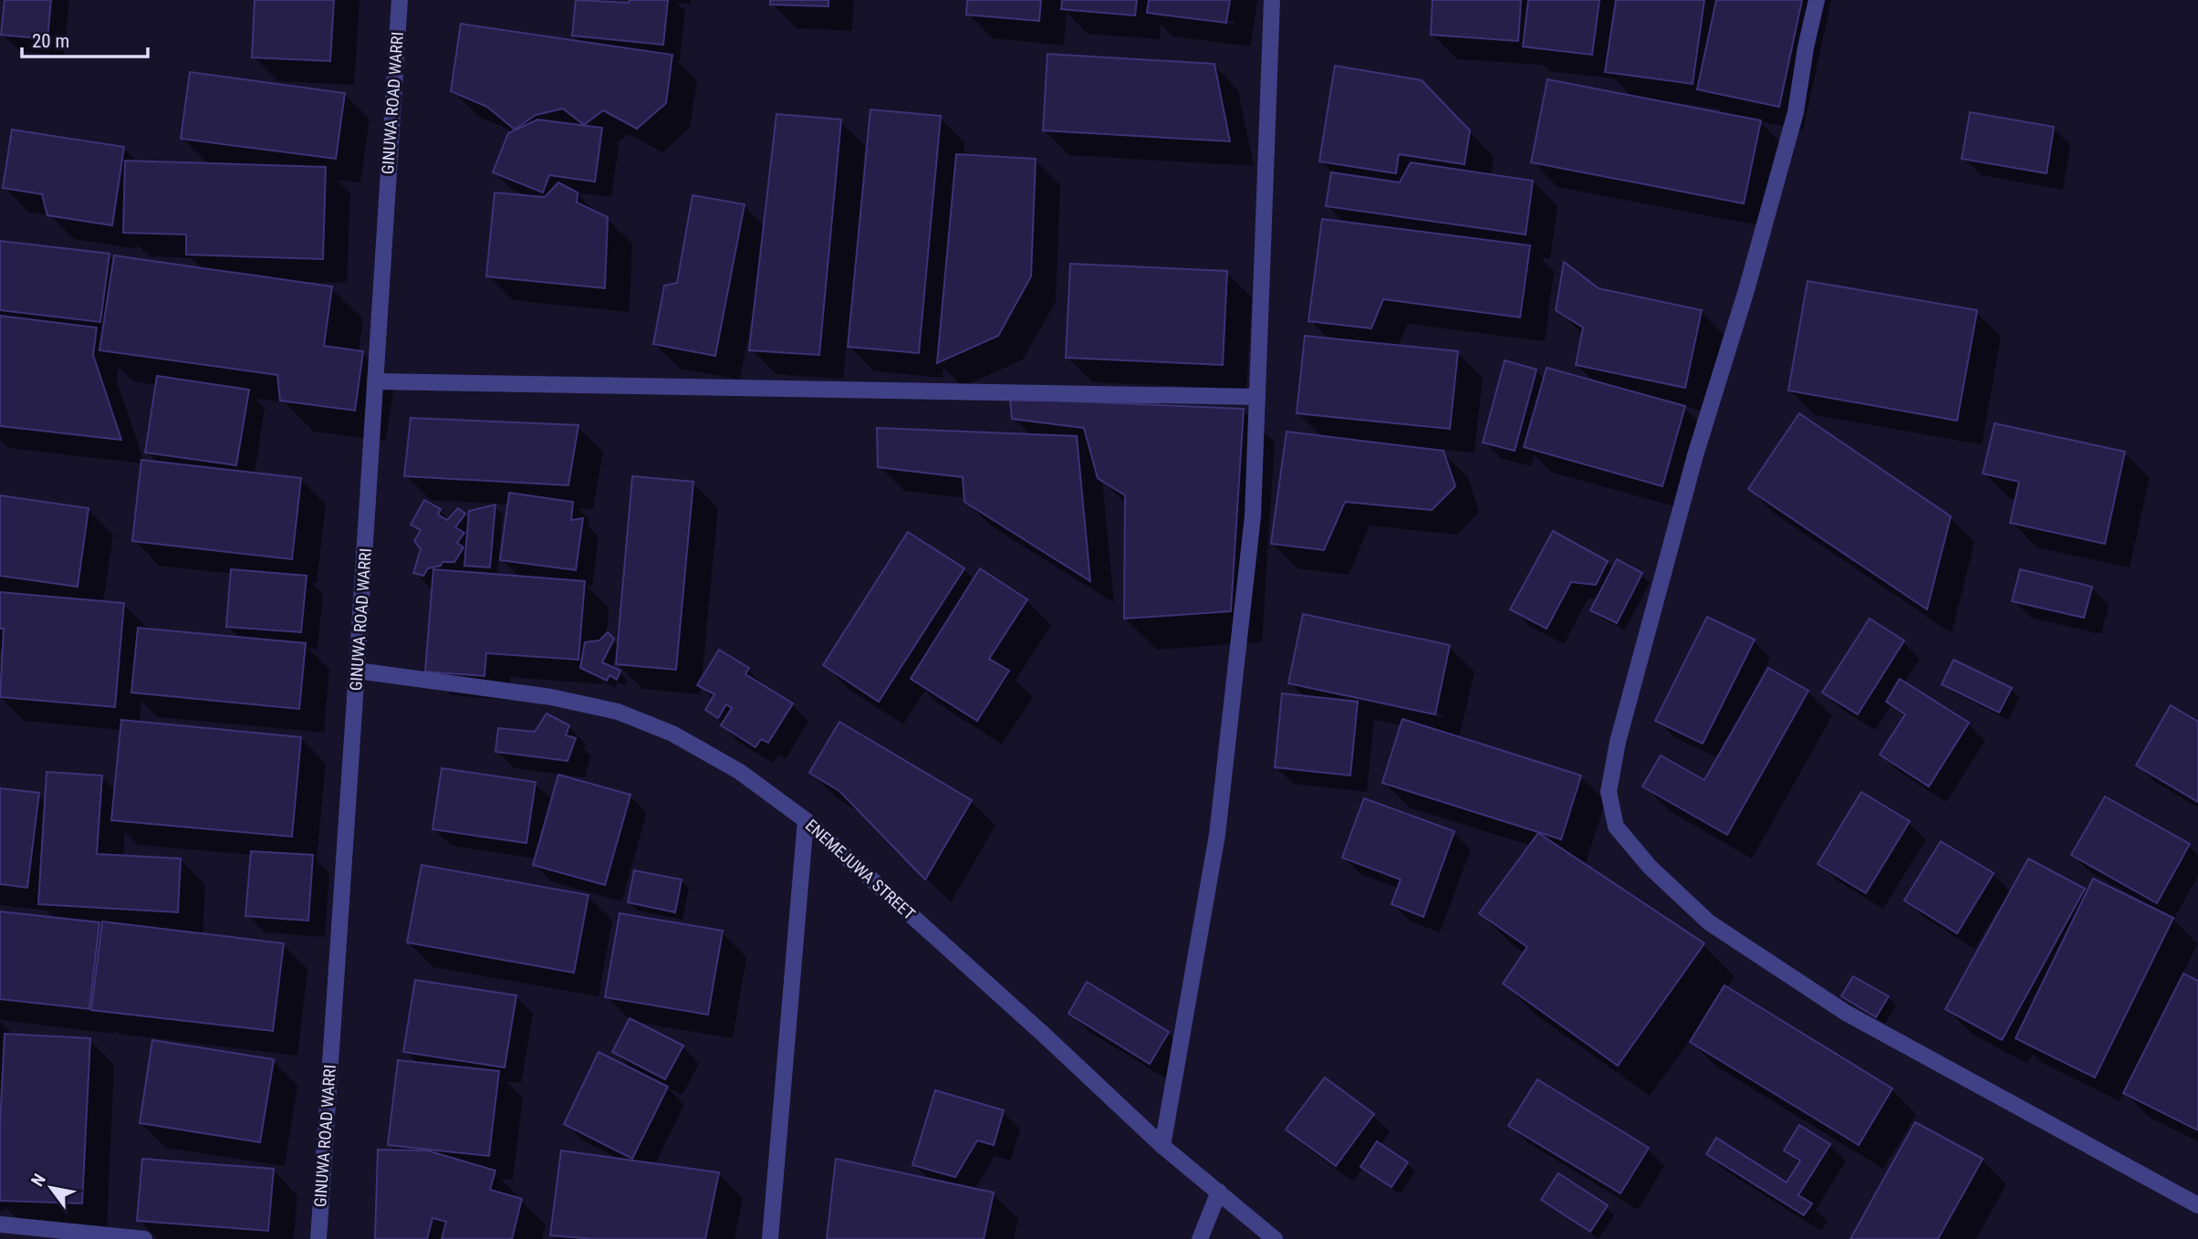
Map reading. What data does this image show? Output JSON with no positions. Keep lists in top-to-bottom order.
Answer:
{
  "streets": {
    "street": ["GINUWA ROAD WARRI", "ENEMEJUWA STREET"]
  },
  "crossings": [
    ["GINUWA ROAD WARRI", "ENEMEJUWA STREET"]
  ],
  "scale_bar": "20 m",
  "north": "top left"
}
